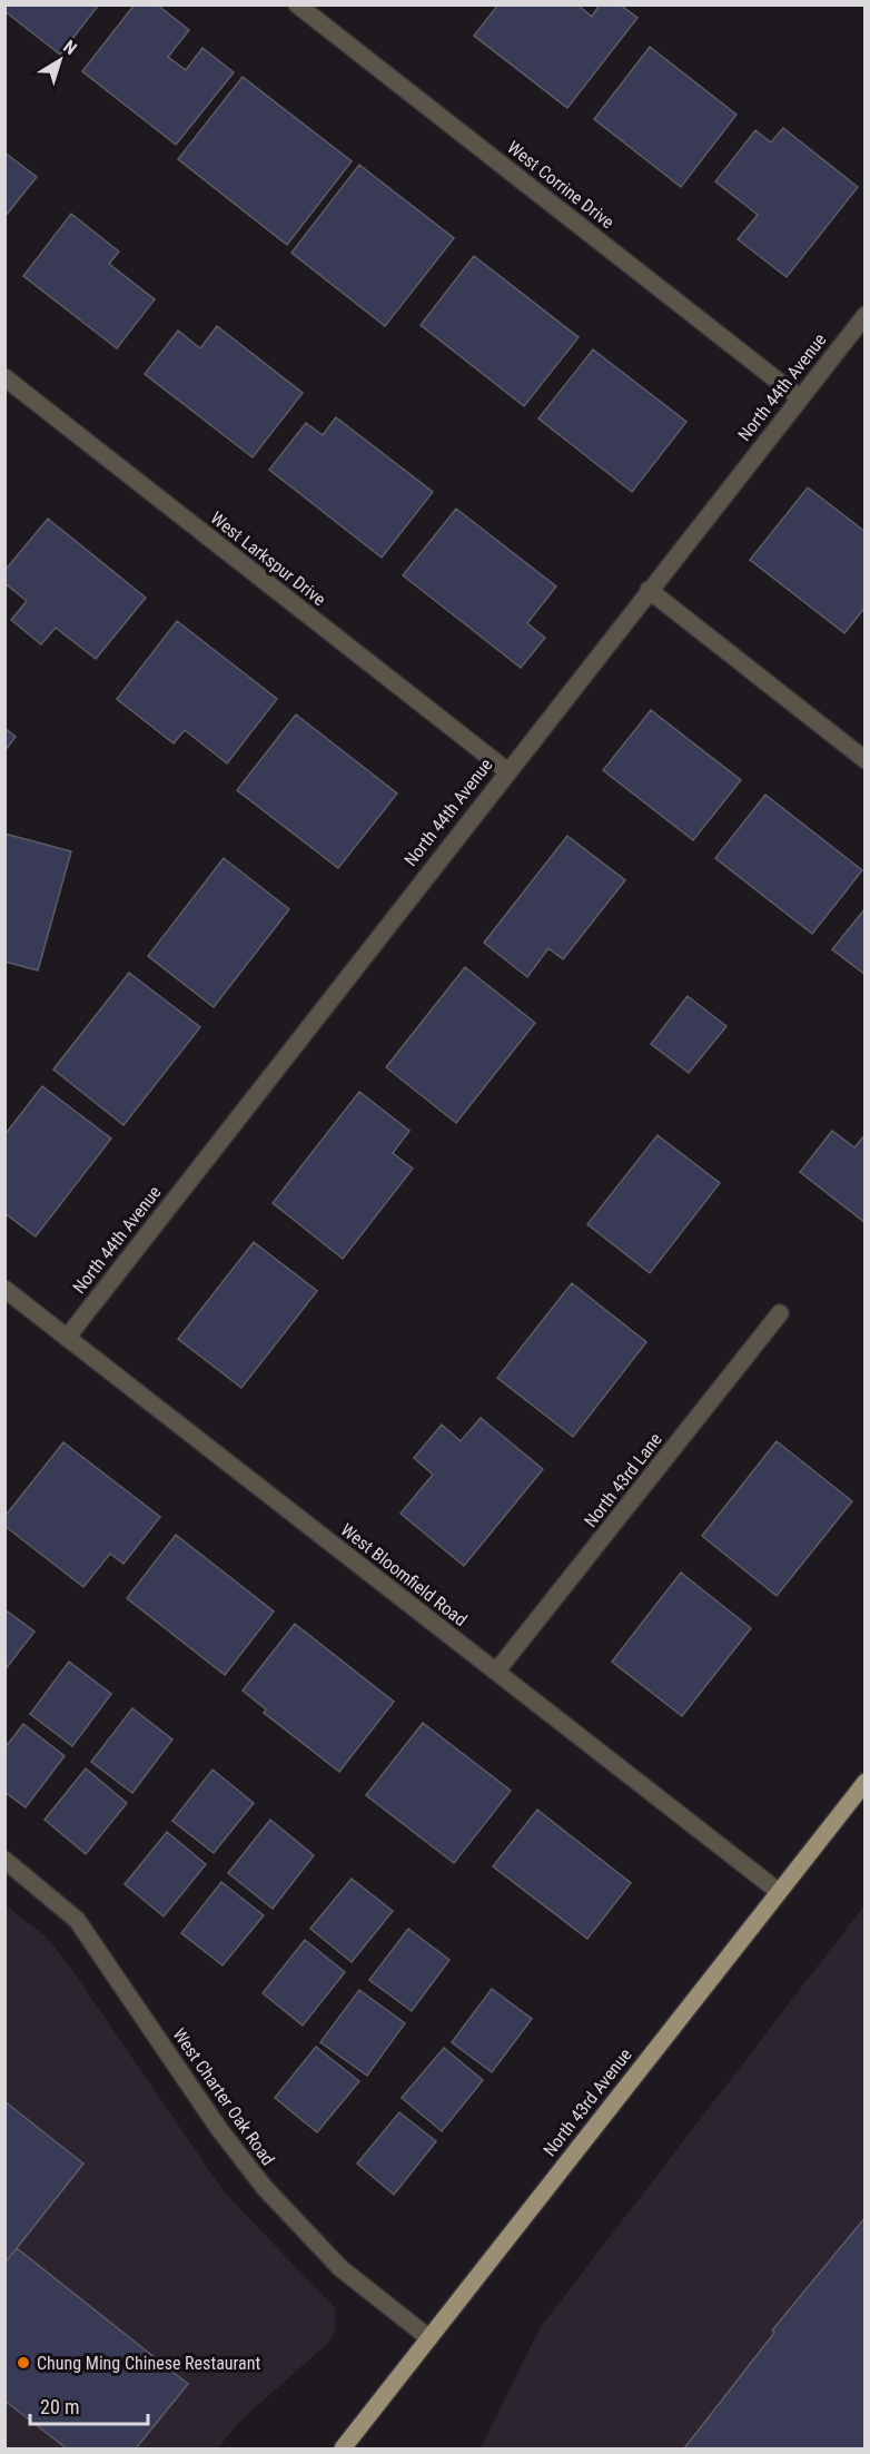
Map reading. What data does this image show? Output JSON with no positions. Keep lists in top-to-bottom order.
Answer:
{
  "streets": {
    "main road": ["North 43rd Avenue"],
    "street": [
      "West Corrine Drive",
      "North 44th Avenue",
      "West Larkspur Drive",
      "North 43rd Lane",
      "West Bloomfield Road",
      "West Charter Oak Road"
    ]
  },
  "crossings": [
    ["West Corrine Drive", "North 44th Avenue"],
    ["North 44th Avenue", "West Larkspur Drive"],
    ["North 44th Avenue", "West Bloomfield Road"],
    ["North 43rd Lane", "West Bloomfield Road"],
    ["West Bloomfield Road", "North 43rd Avenue"],
    ["West Charter Oak Road", "North 43rd Avenue"]
  ],
  "places": ["Chung Ming Chinese Restaurant"],
  "scale_bar": "20 m",
  "north": "top right"
}
